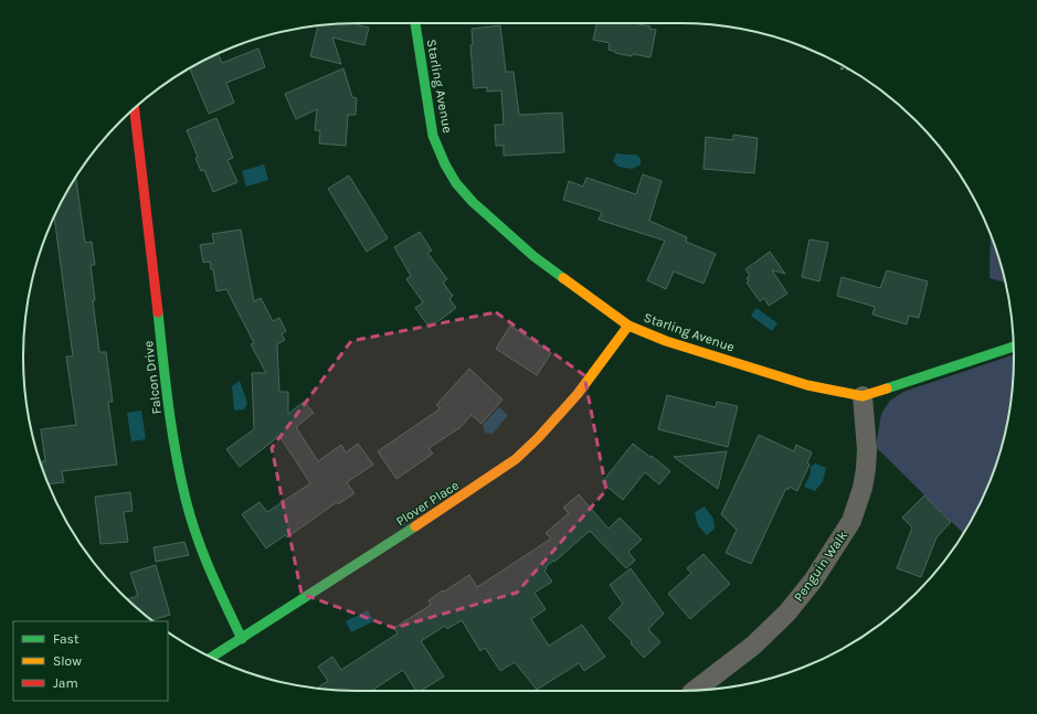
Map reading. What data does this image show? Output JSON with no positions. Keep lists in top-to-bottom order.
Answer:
{
  "streets": {
    "street": [
      "Starling Avenue",
      "Falcon Drive",
      "Plover Place",
      "Penguin Walk"
    ]
  },
  "crossings": [
    ["Starling Avenue", "Plover Place"],
    ["Starling Avenue", "Penguin Walk"],
    ["Falcon Drive", "Plover Place"]
  ],
  "legend": ["Fast", "Slow", "Jam"]
}
